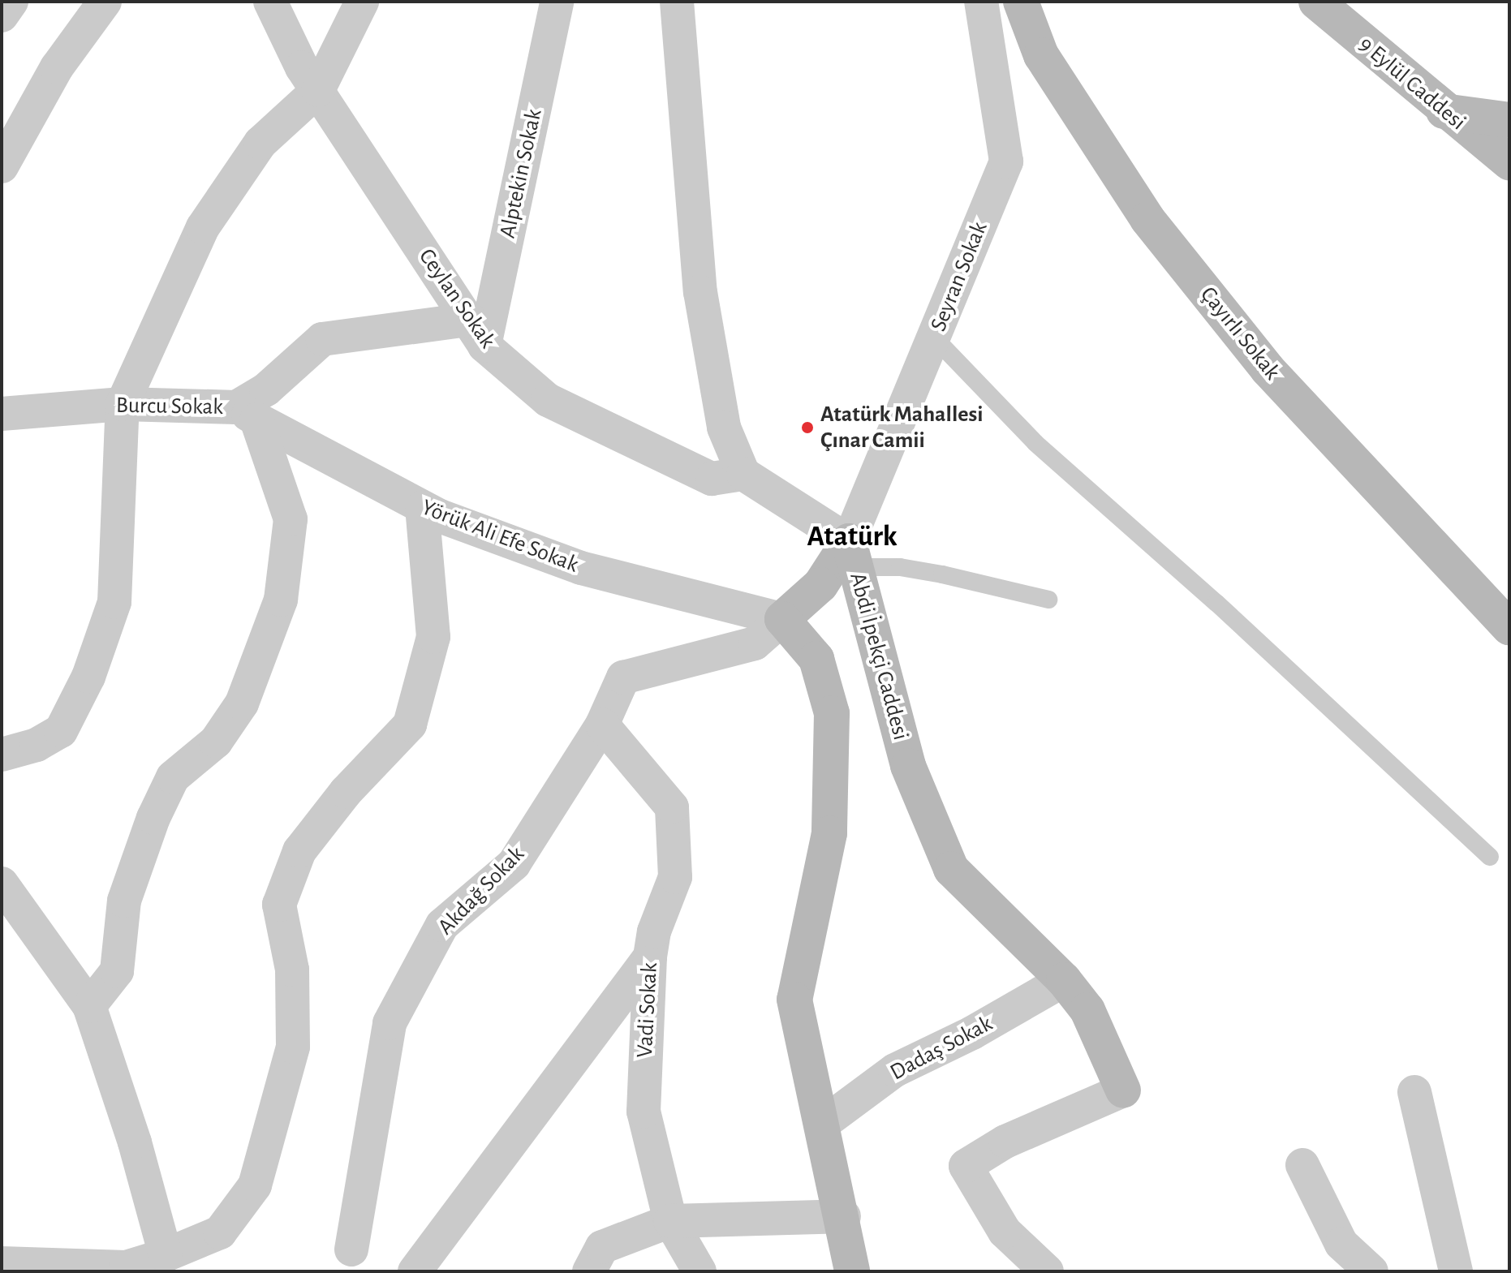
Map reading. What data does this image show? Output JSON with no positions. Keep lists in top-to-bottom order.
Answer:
{
  "streets": {
    "street": [
      "9 Eylül Caddesi",
      "Alptekin Sokak",
      "Seyran Sokak",
      "Ceylan Sokak",
      "Çayırlı Sokak",
      "Burcu Sokak",
      "Yörük Ali Efe Sokak",
      "Abdi İpekçi Caddesi",
      "Akdağ Sokak",
      "Vadi Sokak",
      "Dadaş Sokak"
    ]
  },
  "crossings": [
    ["Alptekin Sokak", "Ceylan Sokak"],
    ["Alptekin Sokak", "Burcu Sokak"],
    ["Seyran Sokak", "Abdi İpekçi Caddesi"],
    ["Ceylan Sokak", "Burcu Sokak"],
    ["Burcu Sokak", "Yörük Ali Efe Sokak"],
    ["Yörük Ali Efe Sokak", "Abdi İpekçi Caddesi"],
    ["Yörük Ali Efe Sokak", "Akdağ Sokak"],
    ["Abdi İpekçi Caddesi", "Akdağ Sokak"],
    ["Abdi İpekçi Caddesi", "Dadaş Sokak"],
    ["Akdağ Sokak", "Vadi Sokak"]
  ],
  "districts": ["Atatürk"],
  "places": ["Atatürk Mahallesi Çınar Camii"]
}
